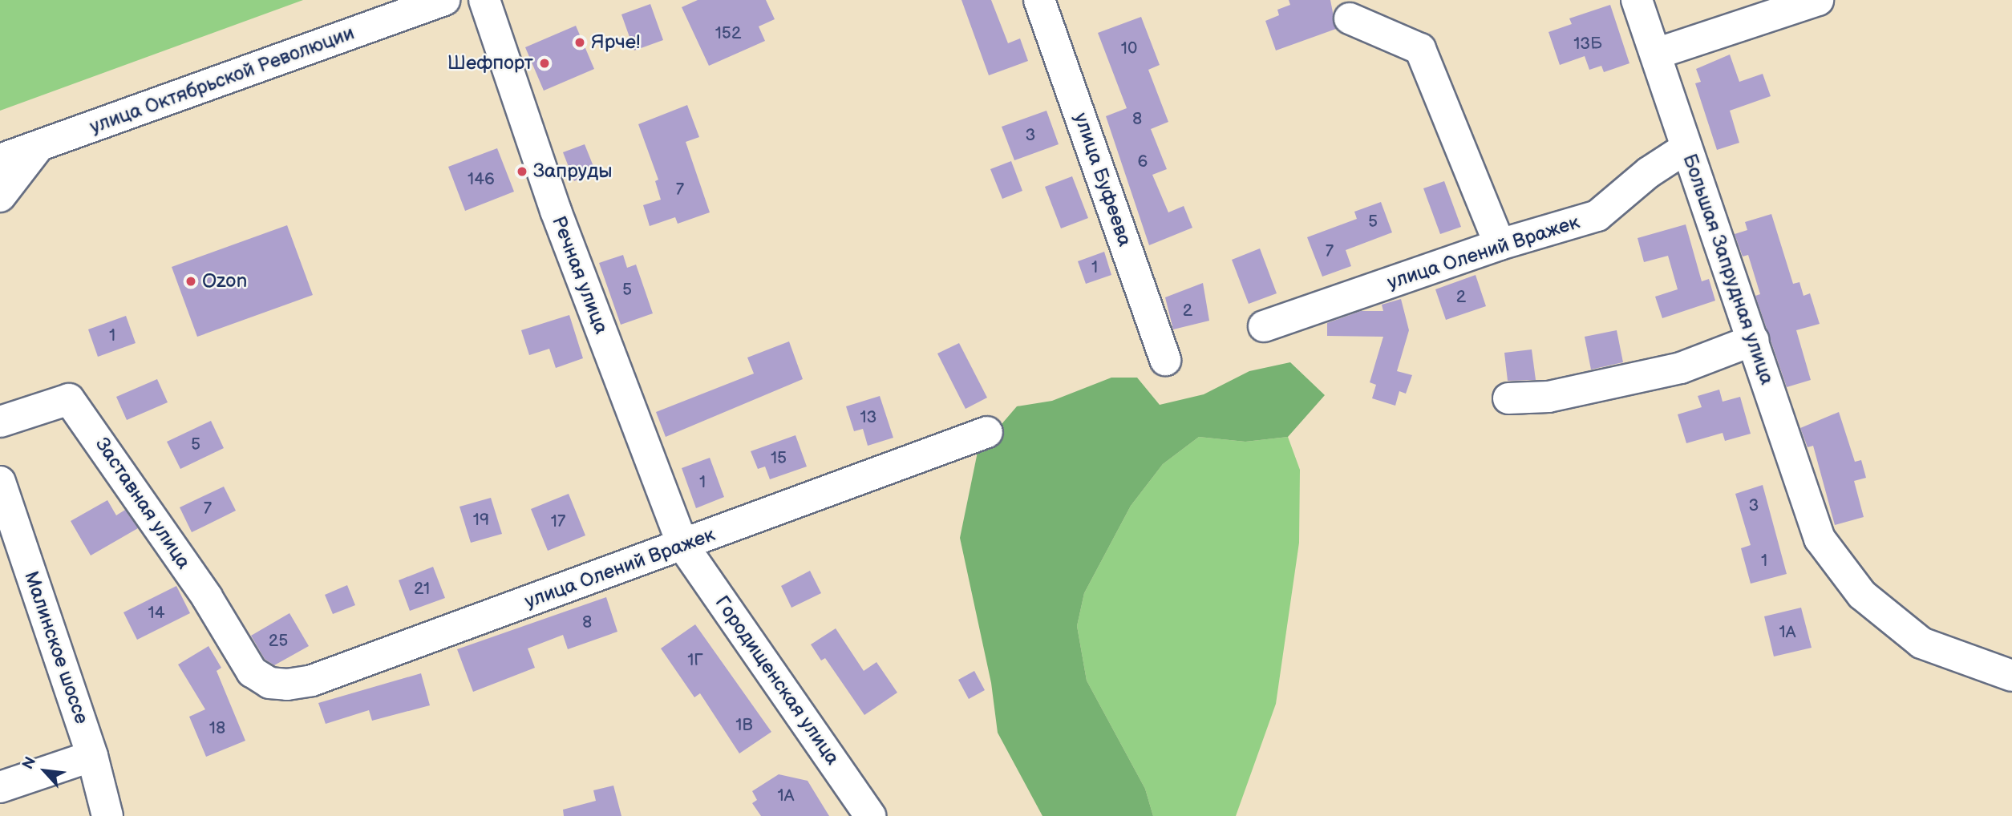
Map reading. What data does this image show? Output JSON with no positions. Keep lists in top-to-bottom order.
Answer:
{
  "streets": {
    "street": [
      "улица Октябрьской Революции",
      "улица Буфеева",
      "улица Олений Вражек",
      "Большая Запрудная улица",
      "Речная улица",
      "Заставная улица",
      "Малинское шоссе",
      "Городищенская улица"
    ]
  },
  "crossings": [
    ["улица Олений Вражек", "Большая Запрудная улица"],
    ["улица Олений Вражек", "Речная улица"],
    ["улица Олений Вражек", "Заставная улица"],
    ["улица Олений Вражек", "Городищенская улица"],
    ["Речная улица", "Городищенская улица"]
  ],
  "places": [
    "Ярче!",
    "Шефпорт",
    "Запруды",
    "Ozon"
  ],
  "house_numbers": [
    "152",
    "13Б",
    "10",
    "8",
    "3",
    "6",
    "146",
    "7",
    "5",
    "7",
    "1",
    "5",
    "2",
    "2",
    "1",
    "13",
    "5",
    "15",
    "1",
    "3",
    "7",
    "19",
    "17",
    "1",
    "21",
    "14",
    "8",
    "1А",
    "25",
    "1Г",
    "1В",
    "18",
    "1А"
  ],
  "north": "top left"
}
